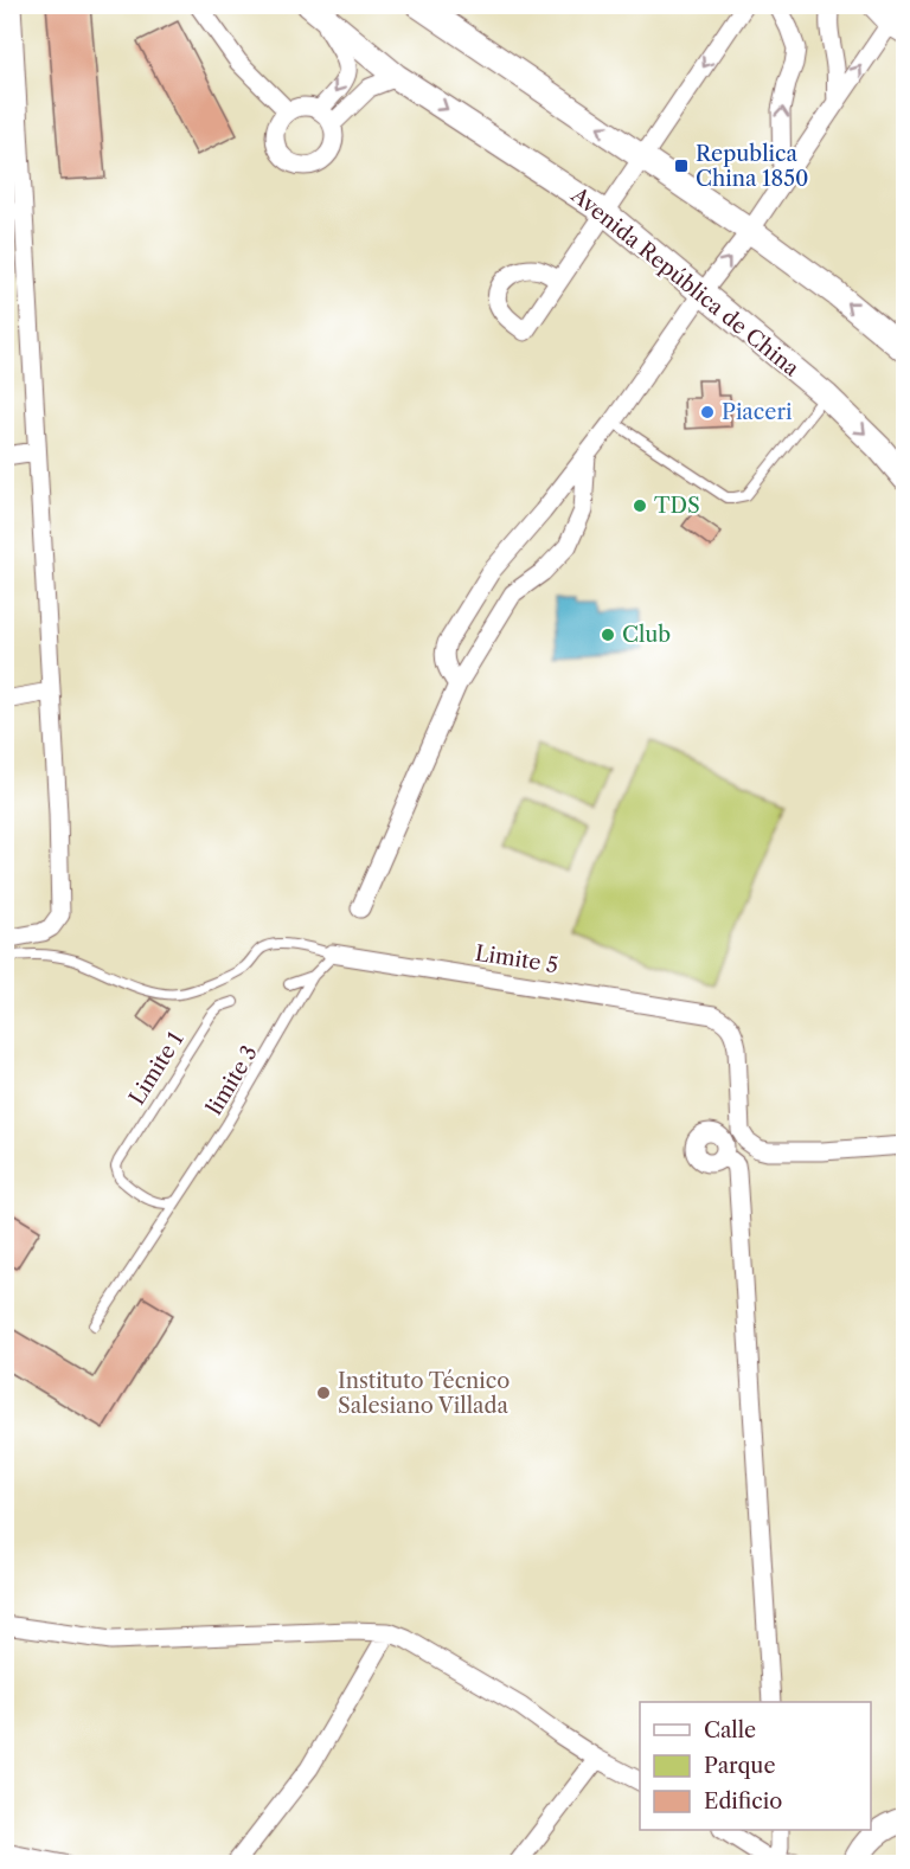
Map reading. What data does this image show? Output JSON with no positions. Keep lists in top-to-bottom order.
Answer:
{
  "streets": {
    "main road": ["Avenida República de China"],
    "street": ["Limite 5"],
    "lane": ["Limite 1", "limite 3"]
  },
  "crossings": [
    ["Limite 5", "limite 3"],
    ["Limite 1", "limite 3"]
  ],
  "places": {
    "transit": ["Republica China 1850"],
    "other": [
      "Piaceri",
      "TDS",
      "Club",
      "Instituto Técnico Salesiano Villada"
    ]
  },
  "legend": ["Calle", "Parque", "Edificio"]
}
